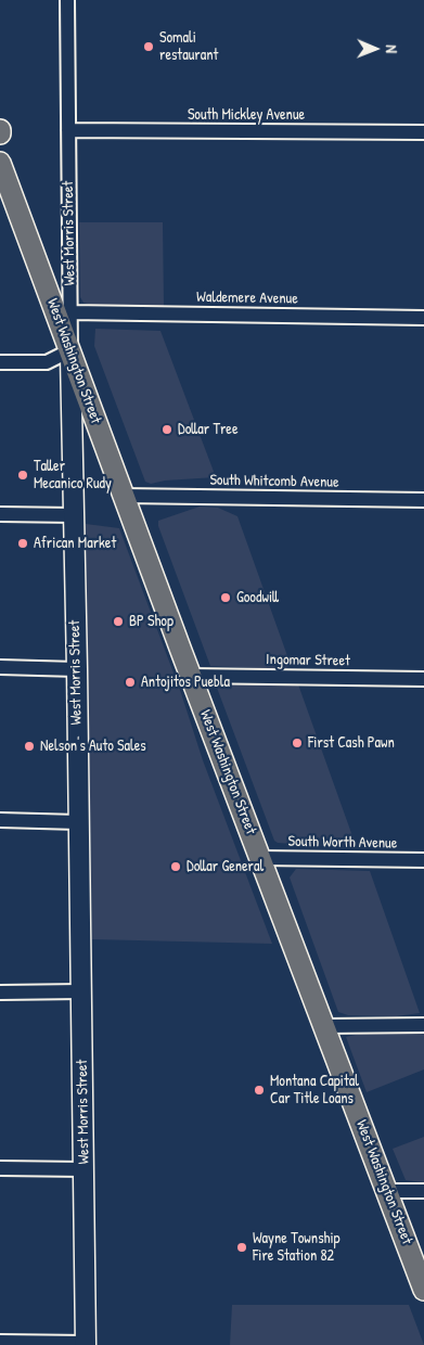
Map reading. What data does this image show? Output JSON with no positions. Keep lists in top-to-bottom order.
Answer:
{
  "streets": {
    "main road": ["West Morris Street", "West Washington Street"],
    "street": [
      "South Mickley Avenue",
      "Waldemere Avenue",
      "South Whitcomb Avenue",
      "Ingomar Street",
      "South Worth Avenue"
    ]
  },
  "crossings": [
    ["South Mickley Avenue", "West Morris Street"],
    ["West Morris Street", "Waldemere Avenue"],
    ["West Morris Street", "West Washington Street"],
    ["West Washington Street", "South Whitcomb Avenue"],
    ["West Washington Street", "Ingomar Street"],
    ["West Washington Street", "South Worth Avenue"]
  ],
  "places": [
    "Somali restaurant",
    "Dollar Tree",
    "Taller Mecanico Rudy",
    "African Market",
    "Goodwill",
    "BP Shop",
    "Antojitos Puebla",
    "First Cash Pawn",
    "Nelson's Auto Sales",
    "Dollar General",
    "Montana Capital Car Title Loans",
    "Wayne Township Fire Station 82"
  ],
  "north": "right"
}
